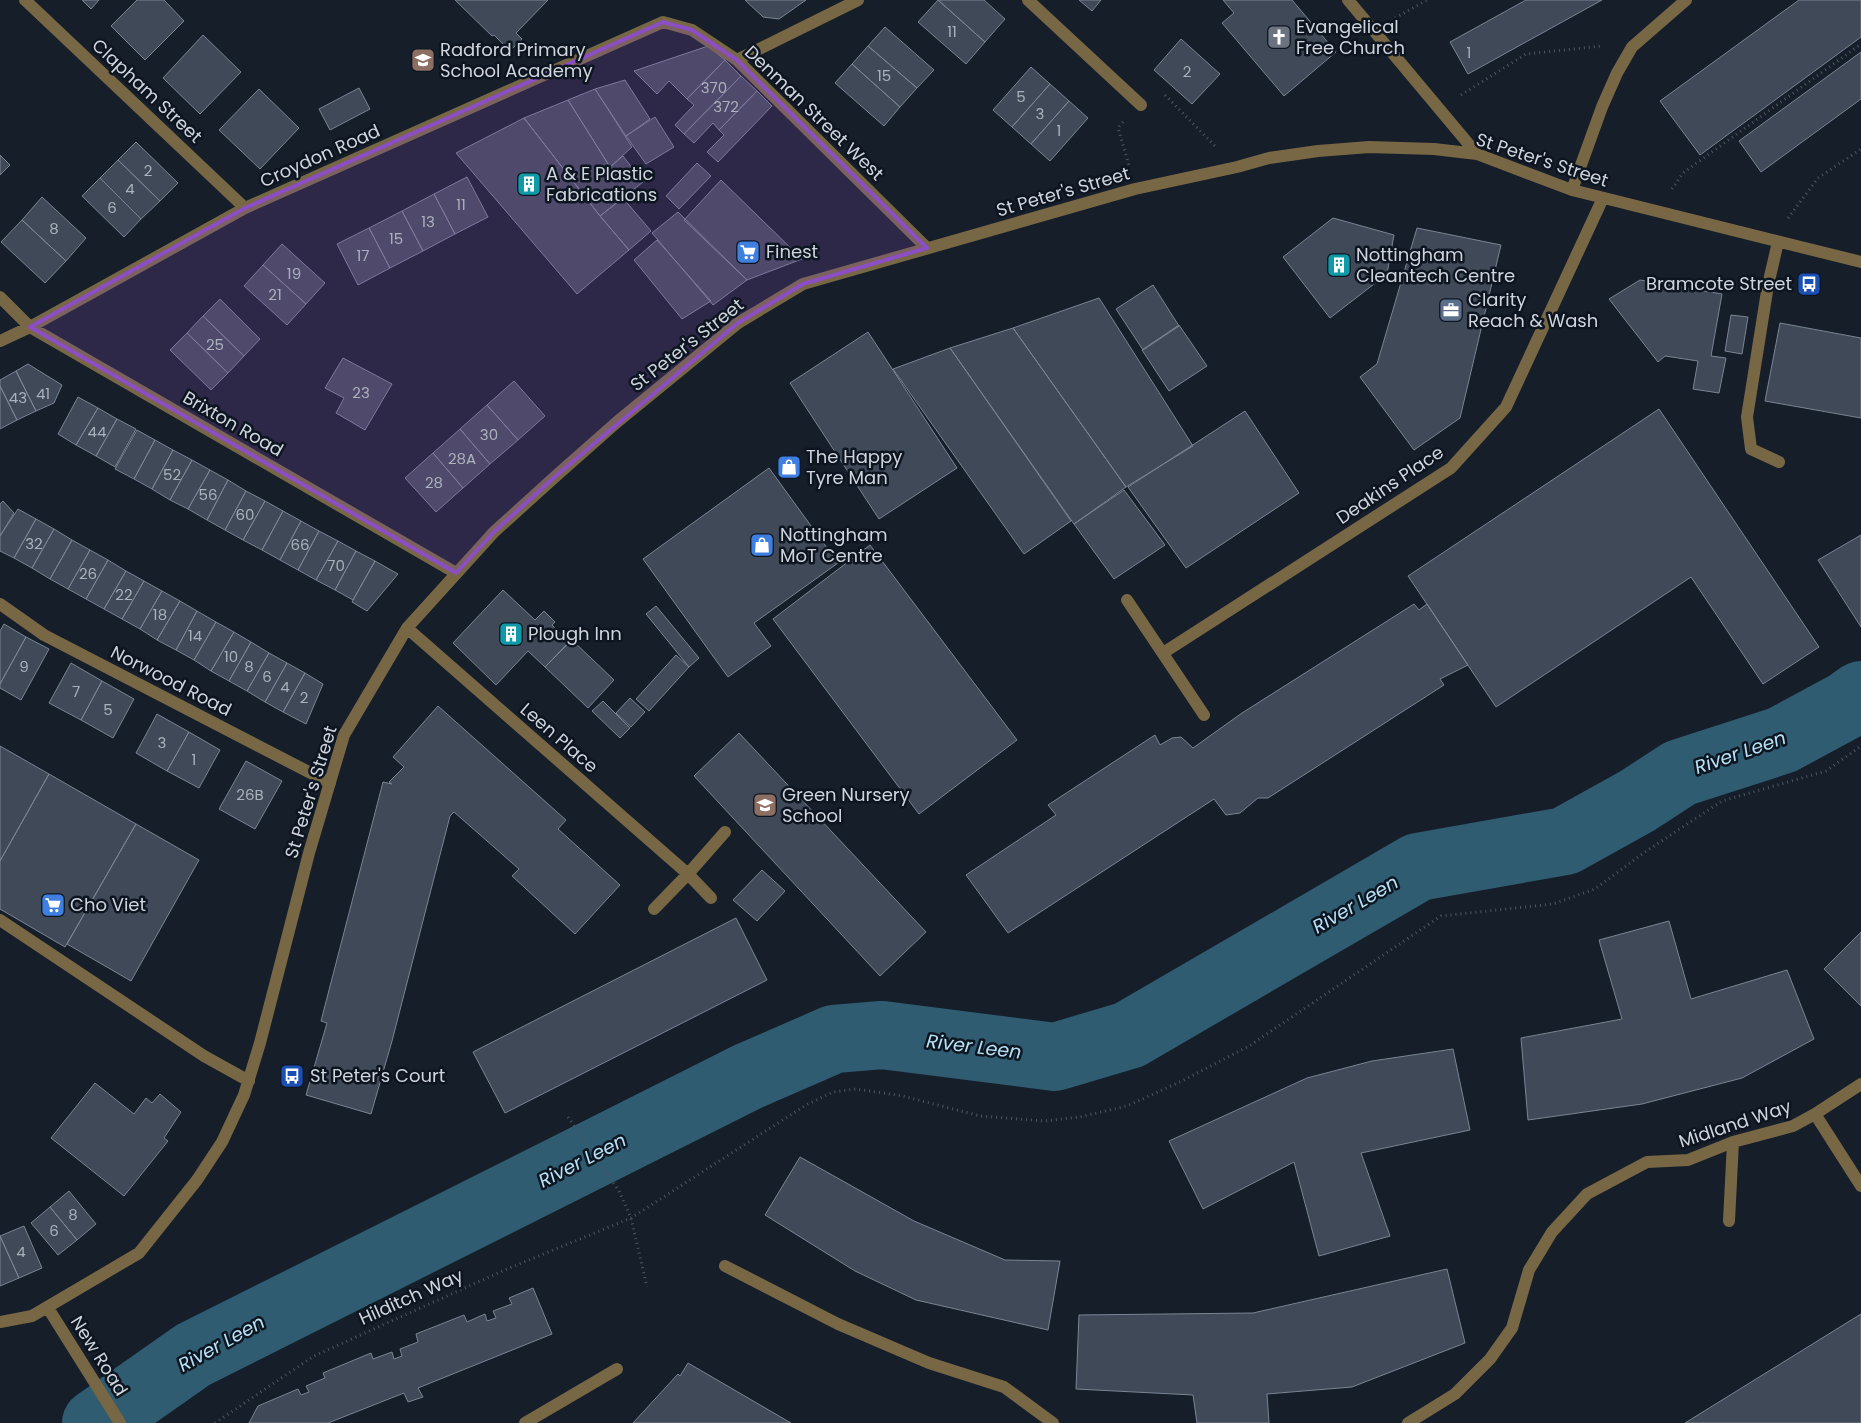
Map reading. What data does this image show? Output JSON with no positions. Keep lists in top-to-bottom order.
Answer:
{
  "streets": {
    "street": [
      "Clapham Street",
      "Denman Street West",
      "Croydon Road",
      "St Peter's Street",
      "Brixton Road",
      "Deakins Place",
      "Norwood Road",
      "Leen Place",
      "Midland Way",
      "New Road"
    ],
    "path": ["Hilditch Way"]
  },
  "crossings": [
    ["Clapham Street", "Croydon Road"],
    ["Denman Street West", "Croydon Road"],
    ["Denman Street West", "St Peter's Street"],
    ["Croydon Road", "Brixton Road"],
    ["St Peter's Street", "Brixton Road"],
    ["St Peter's Street", "Deakins Place"],
    ["St Peter's Street", "Norwood Road"],
    ["St Peter's Street", "Leen Place"],
    ["St Peter's Street", "New Road"]
  ],
  "water": ["River Leen"],
  "places": {
    "church": ["Evangelical Free Church"],
    "school or university": ["Radford Primary School Academy", "Green Nursery School"],
    "building": ["A & E Plastic Fabrications", "Nottingham Cleantech Centre", "Plough Inn"],
    "supermarket": ["Finest", "Cho Viet"],
    "bus stop": ["Bramcote Street", "St Peter's Court"],
    "office": ["Clarity Reach & Wash"],
    "shop": ["The Happy Tyre Man", "Nottingham MoT Centre"]
  },
  "house_numbers": [
    "11",
    "1",
    "2",
    "15",
    "370",
    "5",
    "372",
    "3",
    "1",
    "2",
    "4",
    "11",
    "6",
    "13",
    "8",
    "15",
    "17",
    "19",
    "21",
    "25",
    "23",
    "41",
    "43",
    "44",
    "30",
    "28A",
    "52",
    "28",
    "56",
    "60",
    "32",
    "66",
    "70",
    "26",
    "22",
    "18",
    "14",
    "10",
    "9",
    "8",
    "6",
    "4",
    "7",
    "2",
    "5",
    "3",
    "1",
    "26B",
    "8",
    "6",
    "4"
  ]
}
